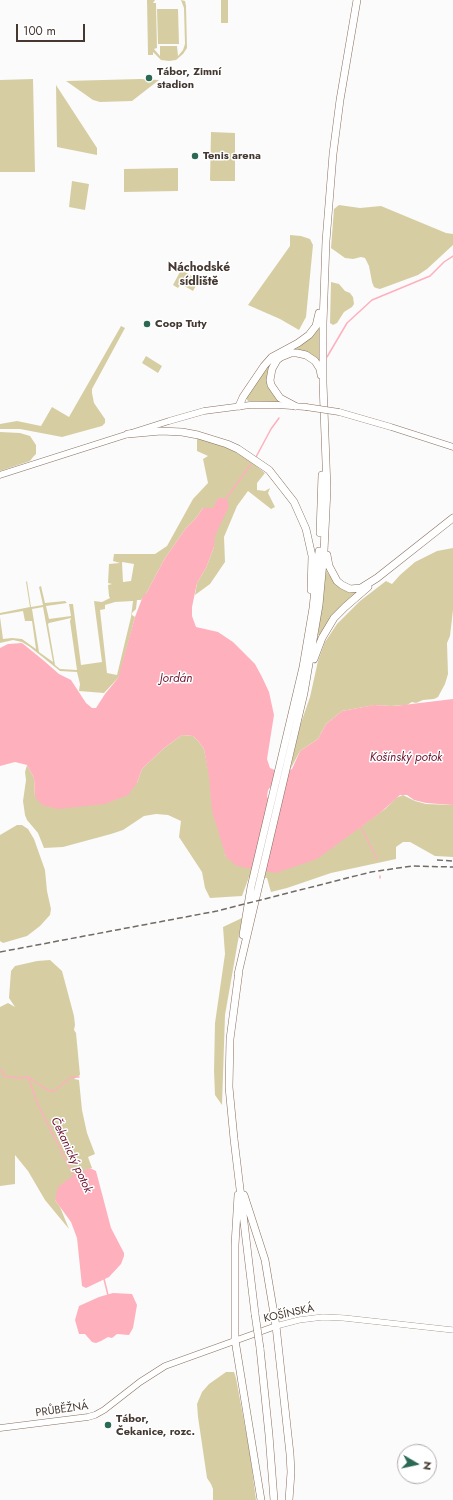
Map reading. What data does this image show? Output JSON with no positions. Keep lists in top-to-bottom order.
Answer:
{
  "streets": {
    "main road": ["KOŠÍNSKÁ", "PRŮBĚŽNÁ"]
  },
  "crossings": [
    ["KOŠÍNSKÁ", "PRŮBĚŽNÁ"]
  ],
  "districts": ["Náchodské sídliště"],
  "water": ["Jordán", "Košínský potok", "Čekanický potok"],
  "places": [
    "Tábor, Zimní stadion",
    "Tenis arena",
    "Coop Tuty",
    "Tábor, Čekanice, rozc."
  ],
  "scale_bar": "100 m",
  "north": "right"
}
